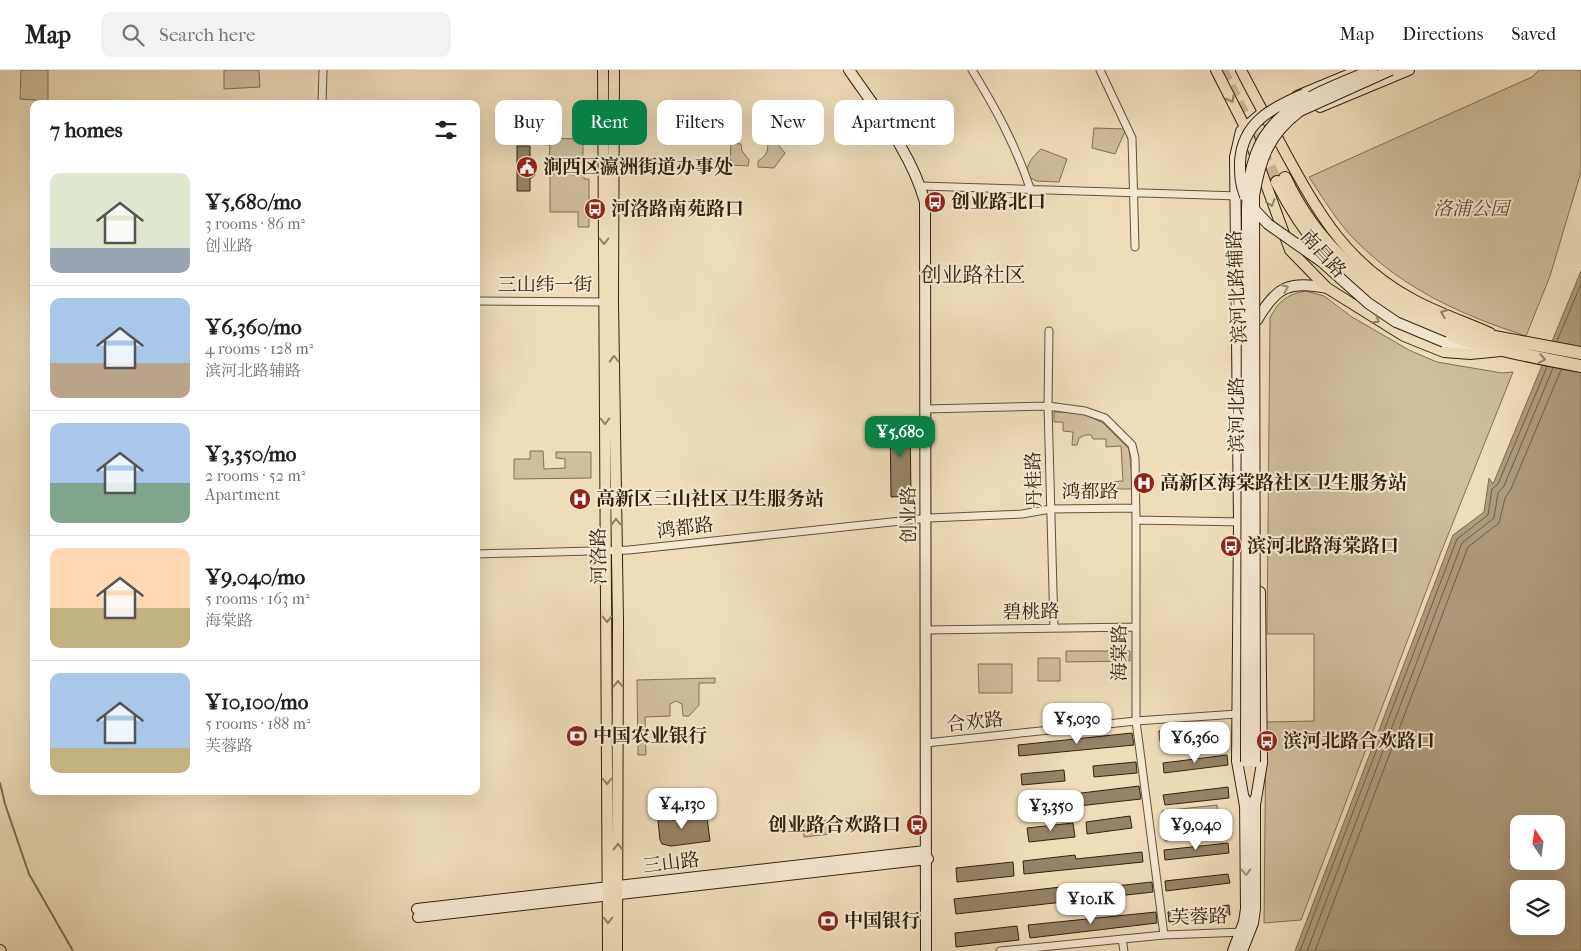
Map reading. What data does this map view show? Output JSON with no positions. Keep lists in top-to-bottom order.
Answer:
{
  "streets": {
    "main road": [
      "南昌路",
      "滨河北路辅路",
      "滨河北路",
      "创业路",
      "河洛路",
      "三山路"
    ],
    "street": [
      "三山纬一街",
      "丹桂路",
      "鸿都路",
      "碧桃路",
      "海棠路",
      "合欢路",
      "芙蓉路"
    ]
  },
  "crossings": [
    ["南昌路", "滨河北路辅路"],
    ["三山纬一街", "河洛路"],
    ["滨河北路辅路", "滨河北路"],
    ["滨河北路辅路", "合欢路"],
    ["滨河北路", "芙蓉路"],
    ["丹桂路", "鸿都路"],
    ["丹桂路", "碧桃路"],
    ["丹桂路", "海棠路"],
    ["鸿都路", "创业路"],
    ["鸿都路", "河洛路"],
    ["鸿都路", "海棠路"],
    ["创业路", "碧桃路"],
    ["创业路", "海棠路"],
    ["创业路", "合欢路"],
    ["创业路", "三山路"],
    ["河洛路", "三山路"],
    ["碧桃路", "海棠路"],
    ["海棠路", "合欢路"],
    ["海棠路", "芙蓉路"]
  ],
  "districts": ["创业路社区"],
  "parks": ["洛浦公园"],
  "places": {
    "public building": ["涧西区瀛洲街道办事处"],
    "bus stop": [
      "创业路北口",
      "河洛路南苑路口",
      "滨河北路海棠路口",
      "滨河北路合欢路口",
      "创业路合欢路口"
    ],
    "hospital": ["高新区海棠路社区卫生服务站", "高新区三山社区卫生服务站"],
    "bank": ["中国农业银行", "中国银行"]
  },
  "north": "top",
  "page": {
    "header": "Map",
    "search": "Search here",
    "nav": ["Map", "Directions", "Saved"],
    "chip": [
      "Buy",
      "Rent",
      "Filters",
      "New",
      "Apartment"
    ],
    "heading": "7 homes",
    "list": [
      {
        "name": "¥5,680/mo",
        "note": "3 rooms · 86 m² · 创业路"
      },
      {
        "name": "¥6,360/mo",
        "note": "4 rooms · 128 m² · 滨河北路辅路"
      },
      {
        "name": "¥3,350/mo",
        "note": "2 rooms · 52 m² · Apartment"
      },
      {
        "name": "¥9,040/mo",
        "note": "5 rooms · 163 m² · 海棠路"
      },
      {
        "name": "¥10,100/mo",
        "note": "5 rooms · 188 m² · 芙蓉路"
      }
    ],
    "price": [
      "¥5,680",
      "¥5,030",
      "¥6,360",
      "¥4,130",
      "¥3,350",
      "¥9,040",
      "¥10.1K"
    ]
  }
}
